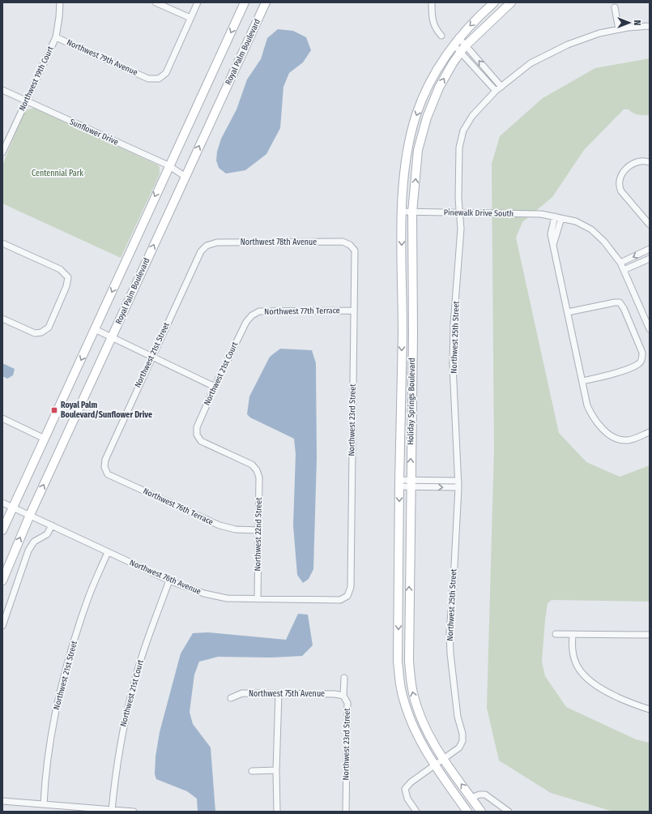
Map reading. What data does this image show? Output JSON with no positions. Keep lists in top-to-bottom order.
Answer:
{
  "streets": {
    "street": [
      "Royal Palm Boulevard",
      "Northwest 79th Avenue",
      "Northwest 19th Court",
      "Sunflower Drive",
      "Pinewalk Drive South",
      "Northwest 78th Avenue",
      "Northwest 77th Terrace",
      "Northwest 25th Street",
      "Northwest 21st Street",
      "Northwest 21st Court",
      "Holiday Springs Boulevard",
      "Northwest 23rd Street",
      "Northwest 76th Terrace",
      "Northwest 22nd Street",
      "Northwest 76th Avenue",
      "Northwest 75th Avenue"
    ]
  },
  "crossings": [
    ["Royal Palm Boulevard", "Sunflower Drive"],
    ["Royal Palm Boulevard", "Northwest 76th Avenue"],
    ["Northwest 79th Avenue", "Northwest 19th Court"],
    ["Northwest 19th Court", "Sunflower Drive"],
    ["Pinewalk Drive South", "Northwest 25th Street"],
    ["Pinewalk Drive South", "Holiday Springs Boulevard"],
    ["Northwest 78th Avenue", "Northwest 21st Street"],
    ["Northwest 78th Avenue", "Northwest 23rd Street"],
    ["Northwest 77th Terrace", "Northwest 21st Court"],
    ["Northwest 77th Terrace", "Northwest 23rd Street"],
    ["Northwest 25th Street", "Holiday Springs Boulevard"],
    ["Northwest 21st Street", "Northwest 76th Terrace"],
    ["Northwest 21st Street", "Northwest 76th Avenue"],
    ["Northwest 21st Court", "Northwest 22nd Street"],
    ["Northwest 21st Court", "Northwest 76th Avenue"],
    ["Northwest 23rd Street", "Northwest 76th Avenue"],
    ["Northwest 23rd Street", "Northwest 75th Avenue"],
    ["Northwest 76th Terrace", "Northwest 22nd Street"],
    ["Northwest 22nd Street", "Northwest 76th Avenue"]
  ],
  "parks": ["Centennial Park"],
  "places": {
    "transit": ["Royal Palm Boulevard/Sunflower Drive"]
  },
  "north": "right"
}
